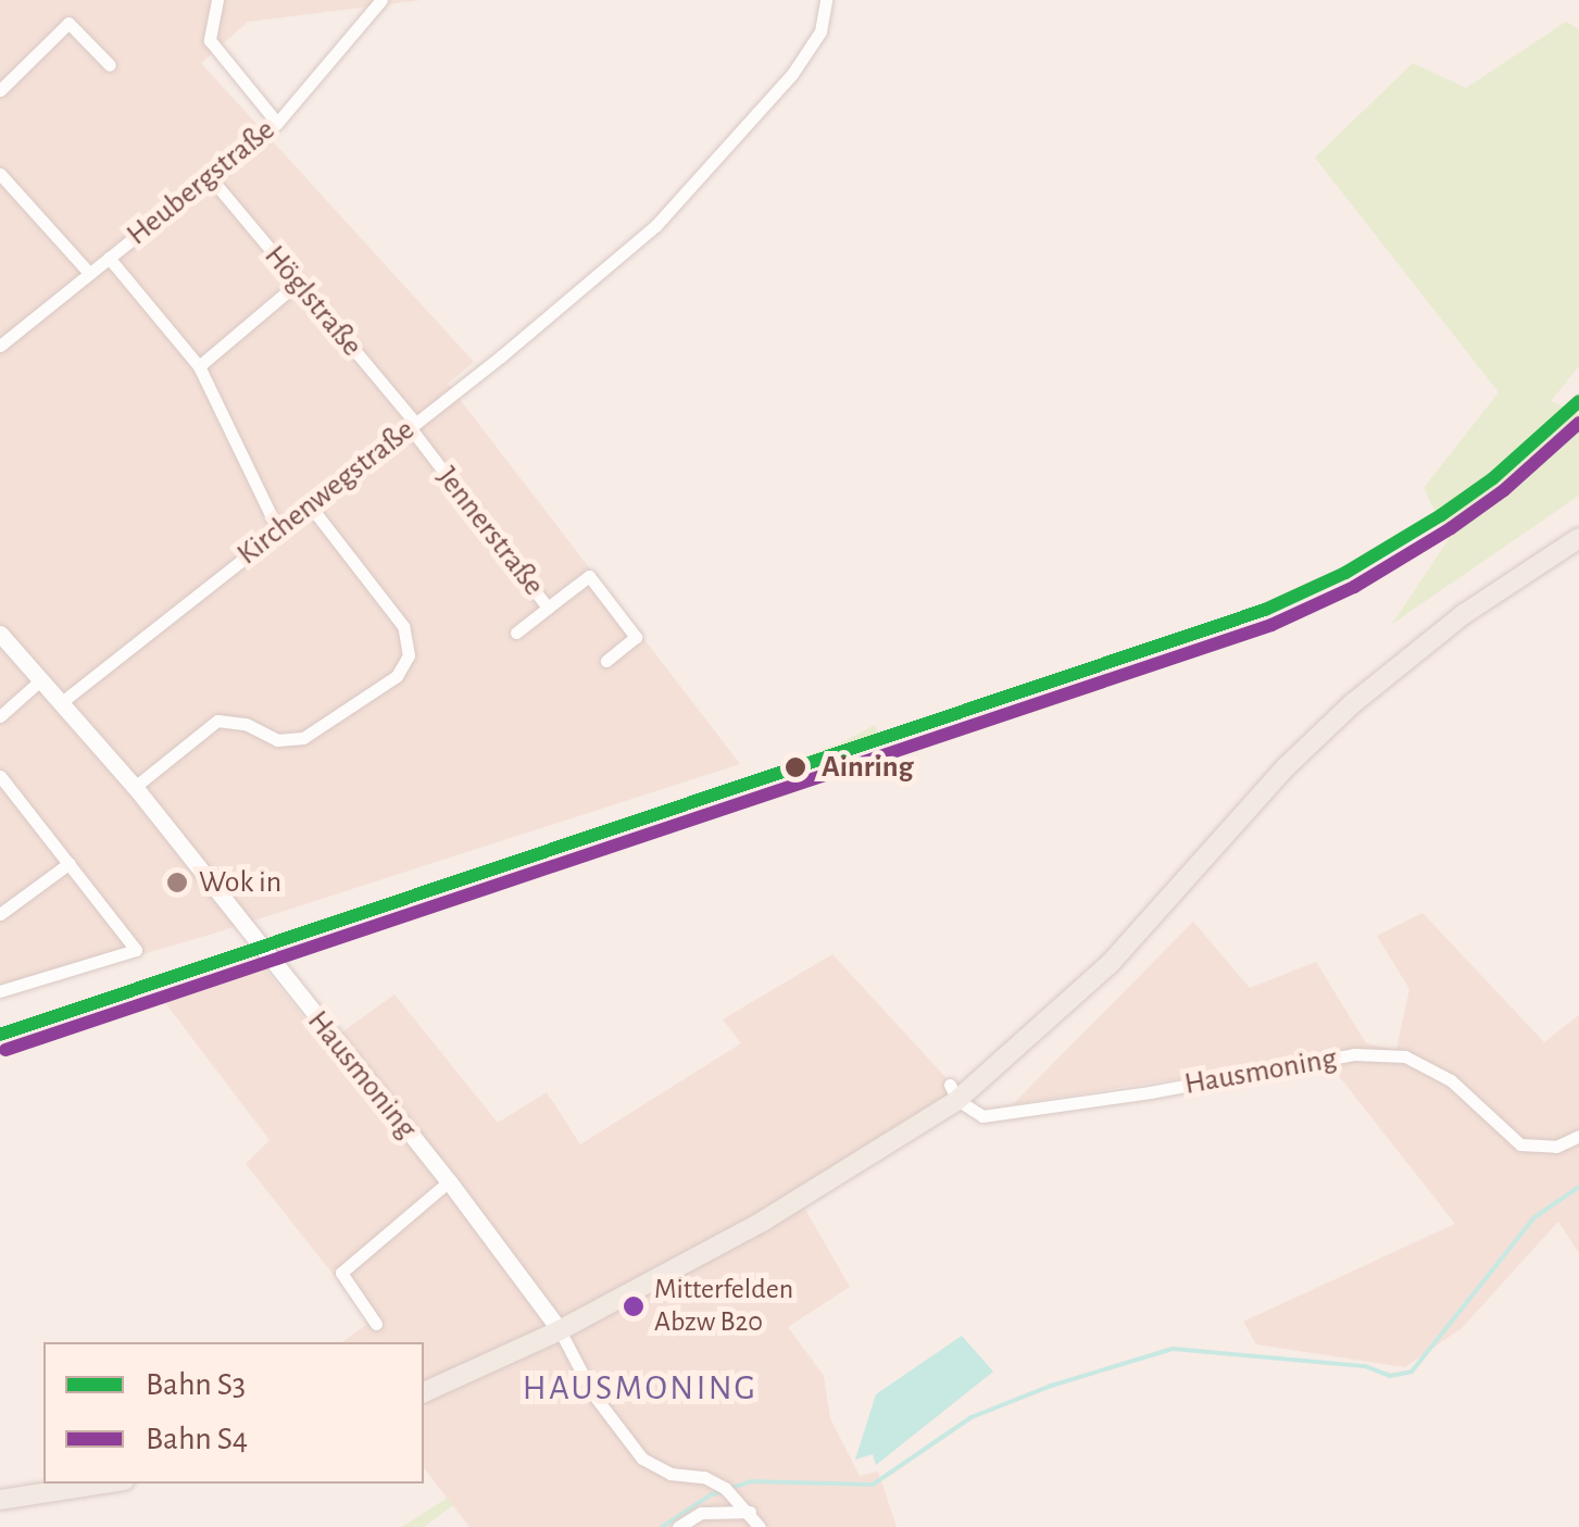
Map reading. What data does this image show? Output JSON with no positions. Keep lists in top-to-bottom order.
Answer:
{
  "streets": {
    "street": [
      "Heubergstraße",
      "Höglstraße",
      "Kirchenwegstraße",
      "Jennerstraße",
      "Hausmoning"
    ]
  },
  "crossings": [
    ["Heubergstraße", "Höglstraße"],
    ["Höglstraße", "Kirchenwegstraße"],
    ["Höglstraße", "Jennerstraße"],
    ["Kirchenwegstraße", "Jennerstraße"],
    ["Kirchenwegstraße", "Hausmoning"]
  ],
  "districts": ["HAUSMONING"],
  "places": ["Ainring", "Wok in", "Mitterfelden Abzw B20"],
  "lines": ["rail line S3", "rail line S4"],
  "legend": ["Bahn S3", "Bahn S4"]
}
